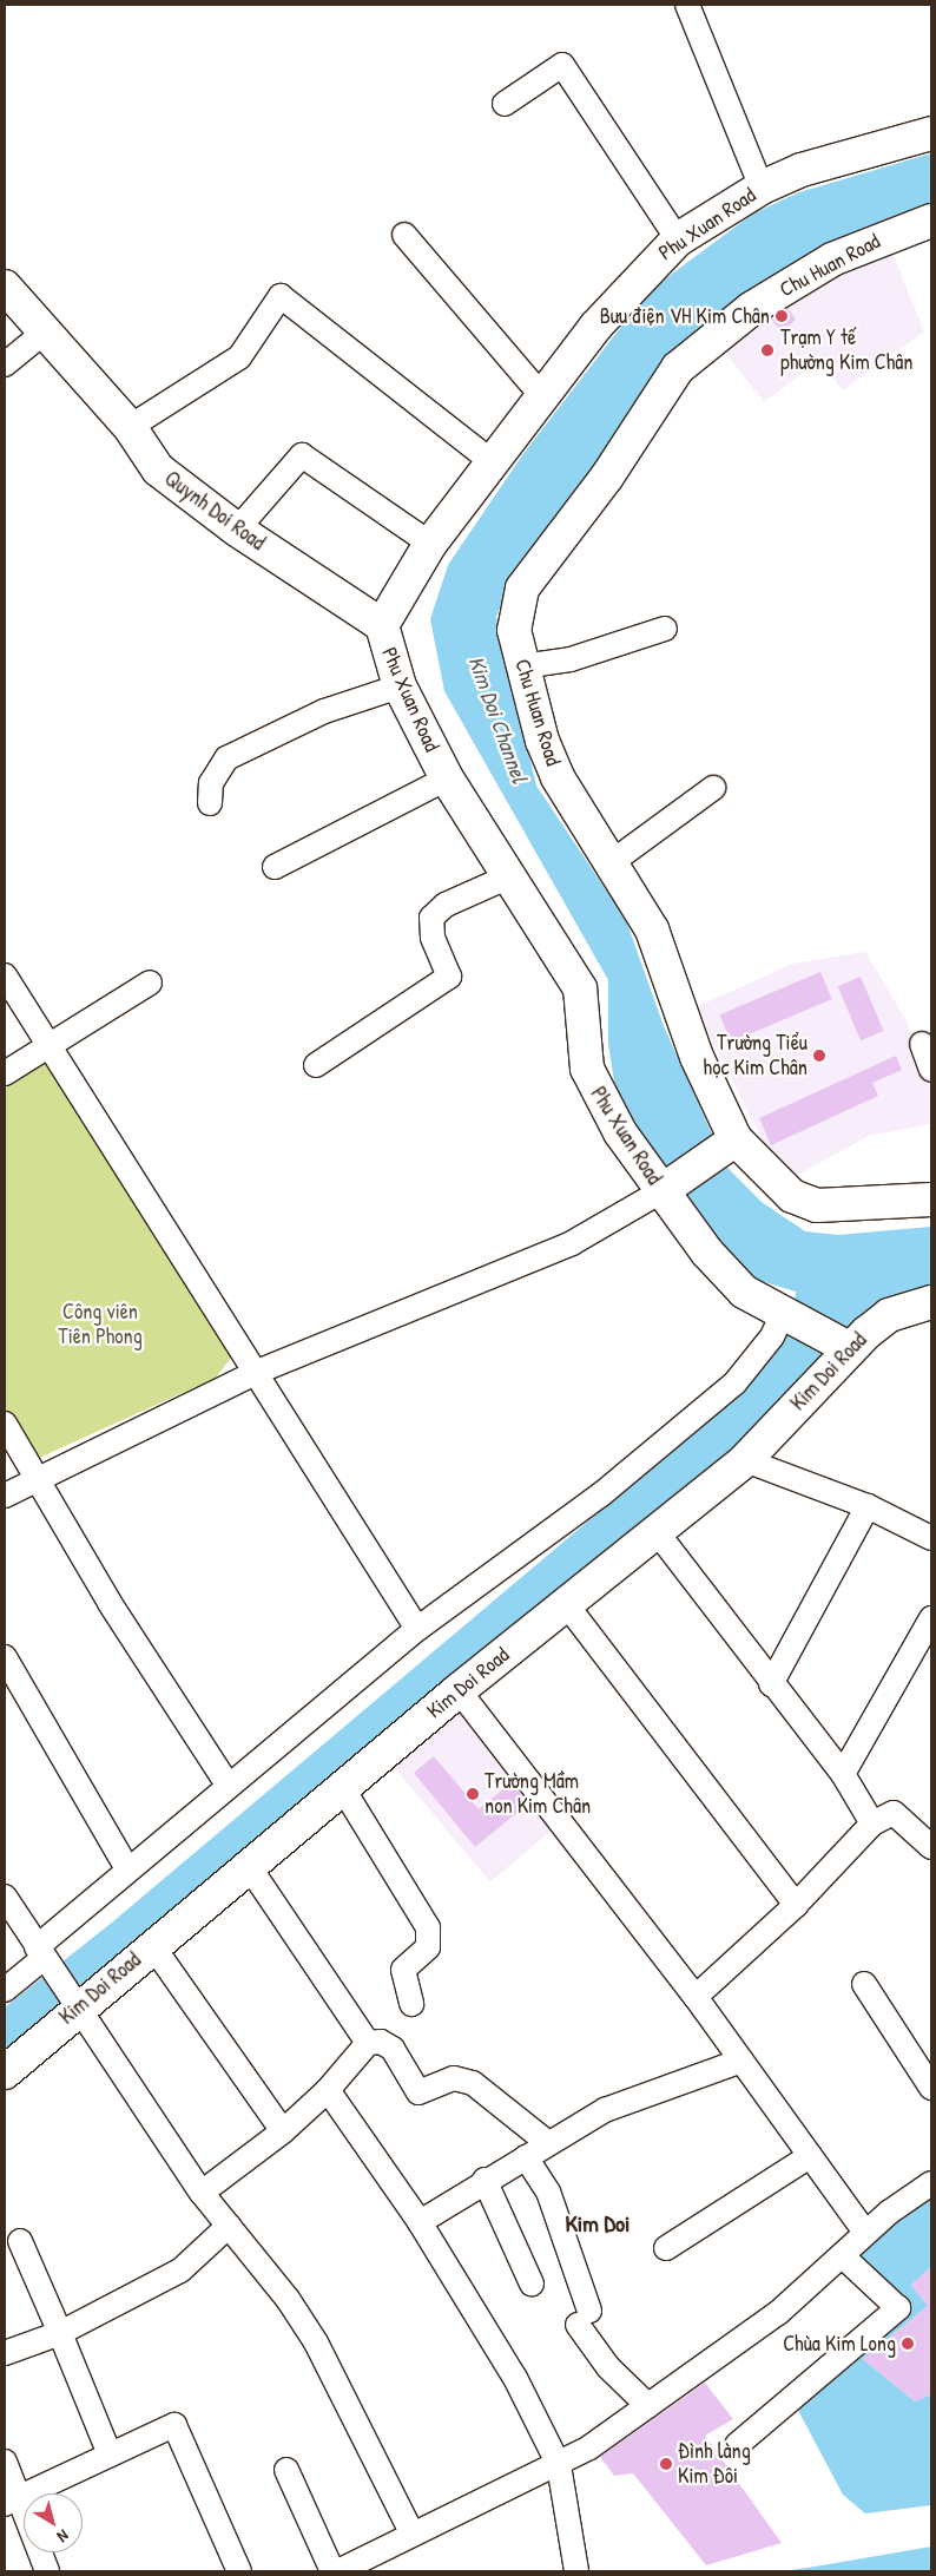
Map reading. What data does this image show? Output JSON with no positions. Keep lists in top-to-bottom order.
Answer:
{
  "streets": {
    "street": [
      "Phu Xuan Road",
      "Chu Huan Road",
      "Quynh Doi Road",
      "Kim Doi Road"
    ]
  },
  "crossings": [
    ["Phu Xuan Road", "Quynh Doi Road"],
    ["Phu Xuan Road", "Kim Doi Road"]
  ],
  "districts": ["Kim Doi"],
  "water": ["Kim Doi Channel"],
  "parks": ["Công viên Tiên Phong"],
  "places": [
    "Bưu điện VH Kim Chân",
    "Trạm Y tế phường Kim Chân",
    "Trường Tiểu học Kim Chân",
    "Trường Mầm non Kim Chân",
    "Chùa Kim Long",
    "Đình làng Kim Đôi"
  ],
  "north": "bottom right"
}
